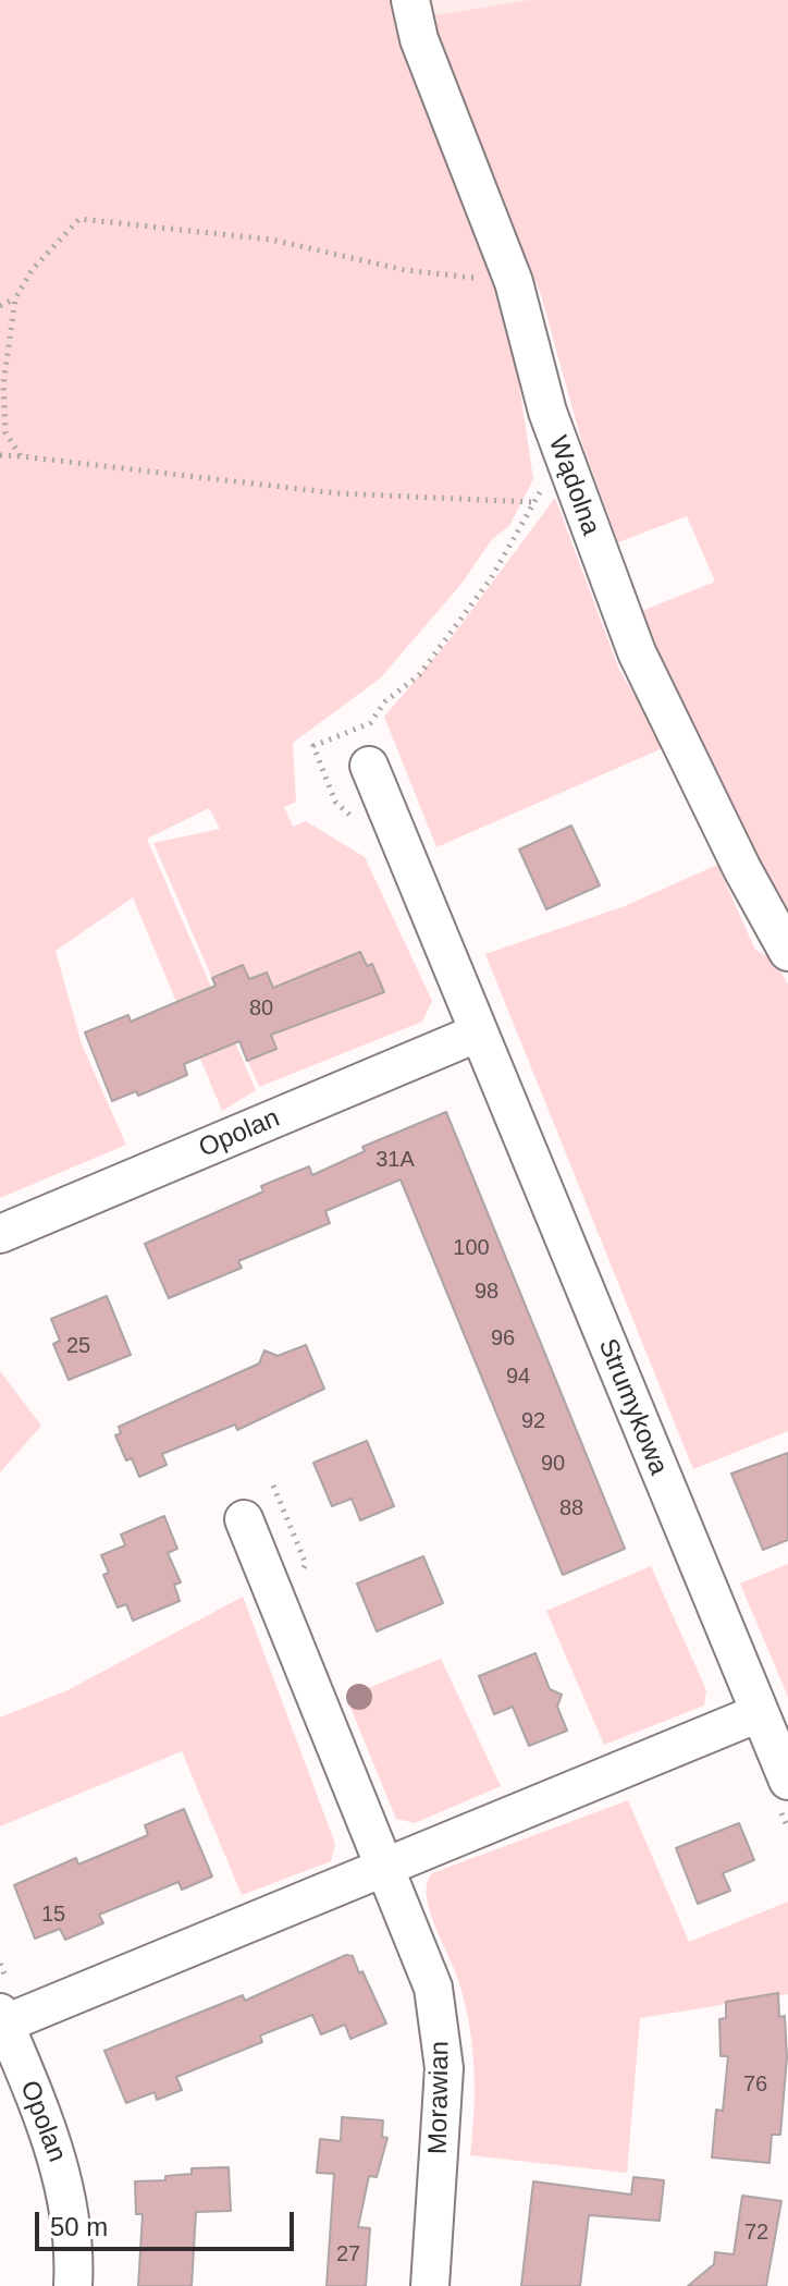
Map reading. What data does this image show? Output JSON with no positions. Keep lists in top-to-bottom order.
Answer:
{
  "streets": {
    "street": [
      "Wądolna",
      "Opolan",
      "Strumykowa",
      "Morawian"
    ]
  },
  "crossings": [
    ["Opolan", "Strumykowa"]
  ],
  "house_numbers": [
    "80",
    "31A",
    "100",
    "98",
    "96",
    "25",
    "94",
    "92",
    "90",
    "88",
    "15",
    "76",
    "72",
    "27"
  ],
  "scale_bar": "50 m"
}
